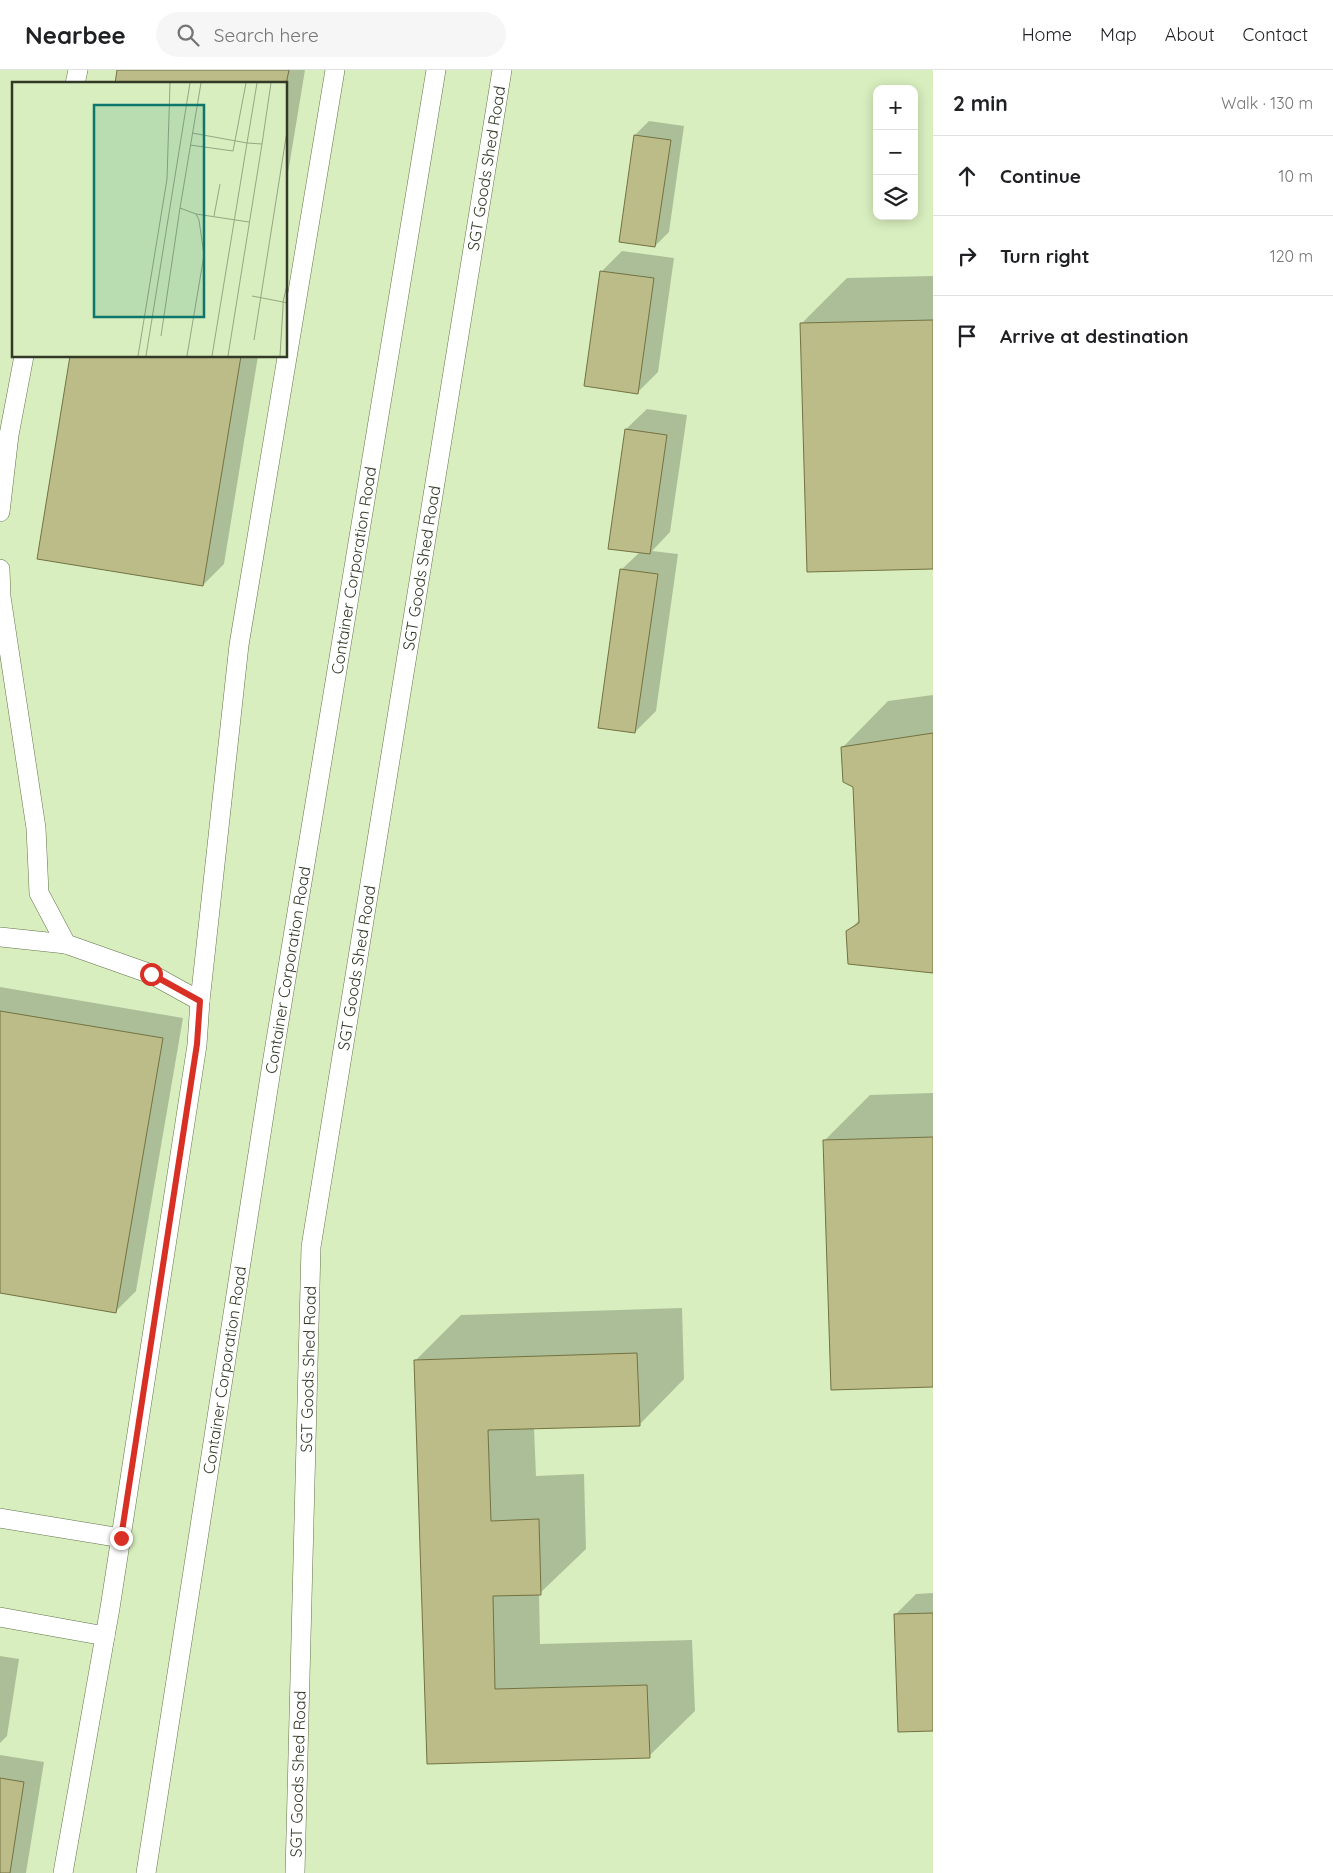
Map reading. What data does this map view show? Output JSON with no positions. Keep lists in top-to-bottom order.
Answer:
{
  "streets": {
    "lane": ["SGT Goods Shed Road", "Container Corporation Road"]
  },
  "page": {
    "header": "Nearbee",
    "search": "Search here",
    "nav": [
      "Home",
      "Map",
      "About",
      "Contact"
    ],
    "heading": ["2 min", "Walk · 130 m"],
    "map_buttons": ["+", "−"],
    "list": [
      ["Continue", "10 m"],
      ["Turn right", "120 m"],
      "Arrive at destination"
    ]
  }
}
